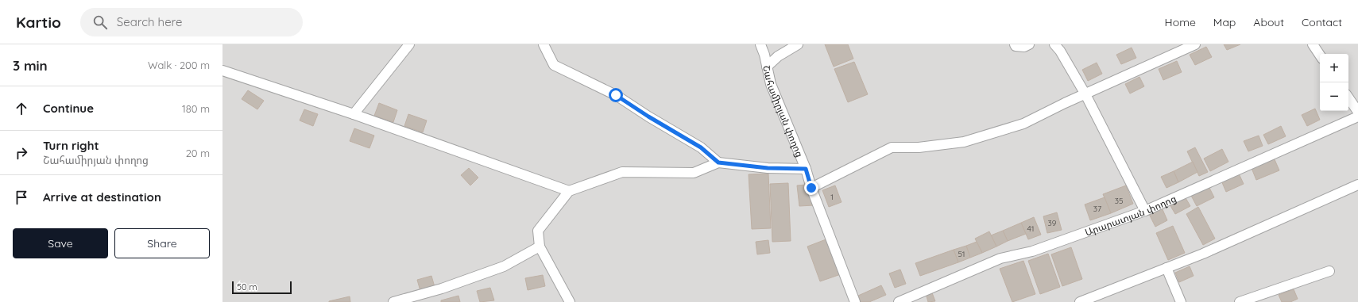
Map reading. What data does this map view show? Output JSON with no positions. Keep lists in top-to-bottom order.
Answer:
{
  "streets": {
    "street": ["Շահամիրյան փողոց", "Արարատյան փողոց"]
  },
  "house_numbers": [
    "1",
    "35",
    "37",
    "39",
    "41",
    "51"
  ],
  "scale_bar": "50 m",
  "page": {
    "header": "Kartio",
    "search": "Search here",
    "nav": [
      "Home",
      "Map",
      "About",
      "Contact"
    ],
    "heading": ["3 min", "Walk · 200 m"],
    "map_buttons": ["+", "−"],
    "list": [
      ["Continue", "180 m"],
      ["Turn right", "Շահամիրյան փողոց", "20 m"],
      "Arrive at destination"
    ],
    "buttons": ["Save", "Share"],
    "scale": "50 m"
  }
}
